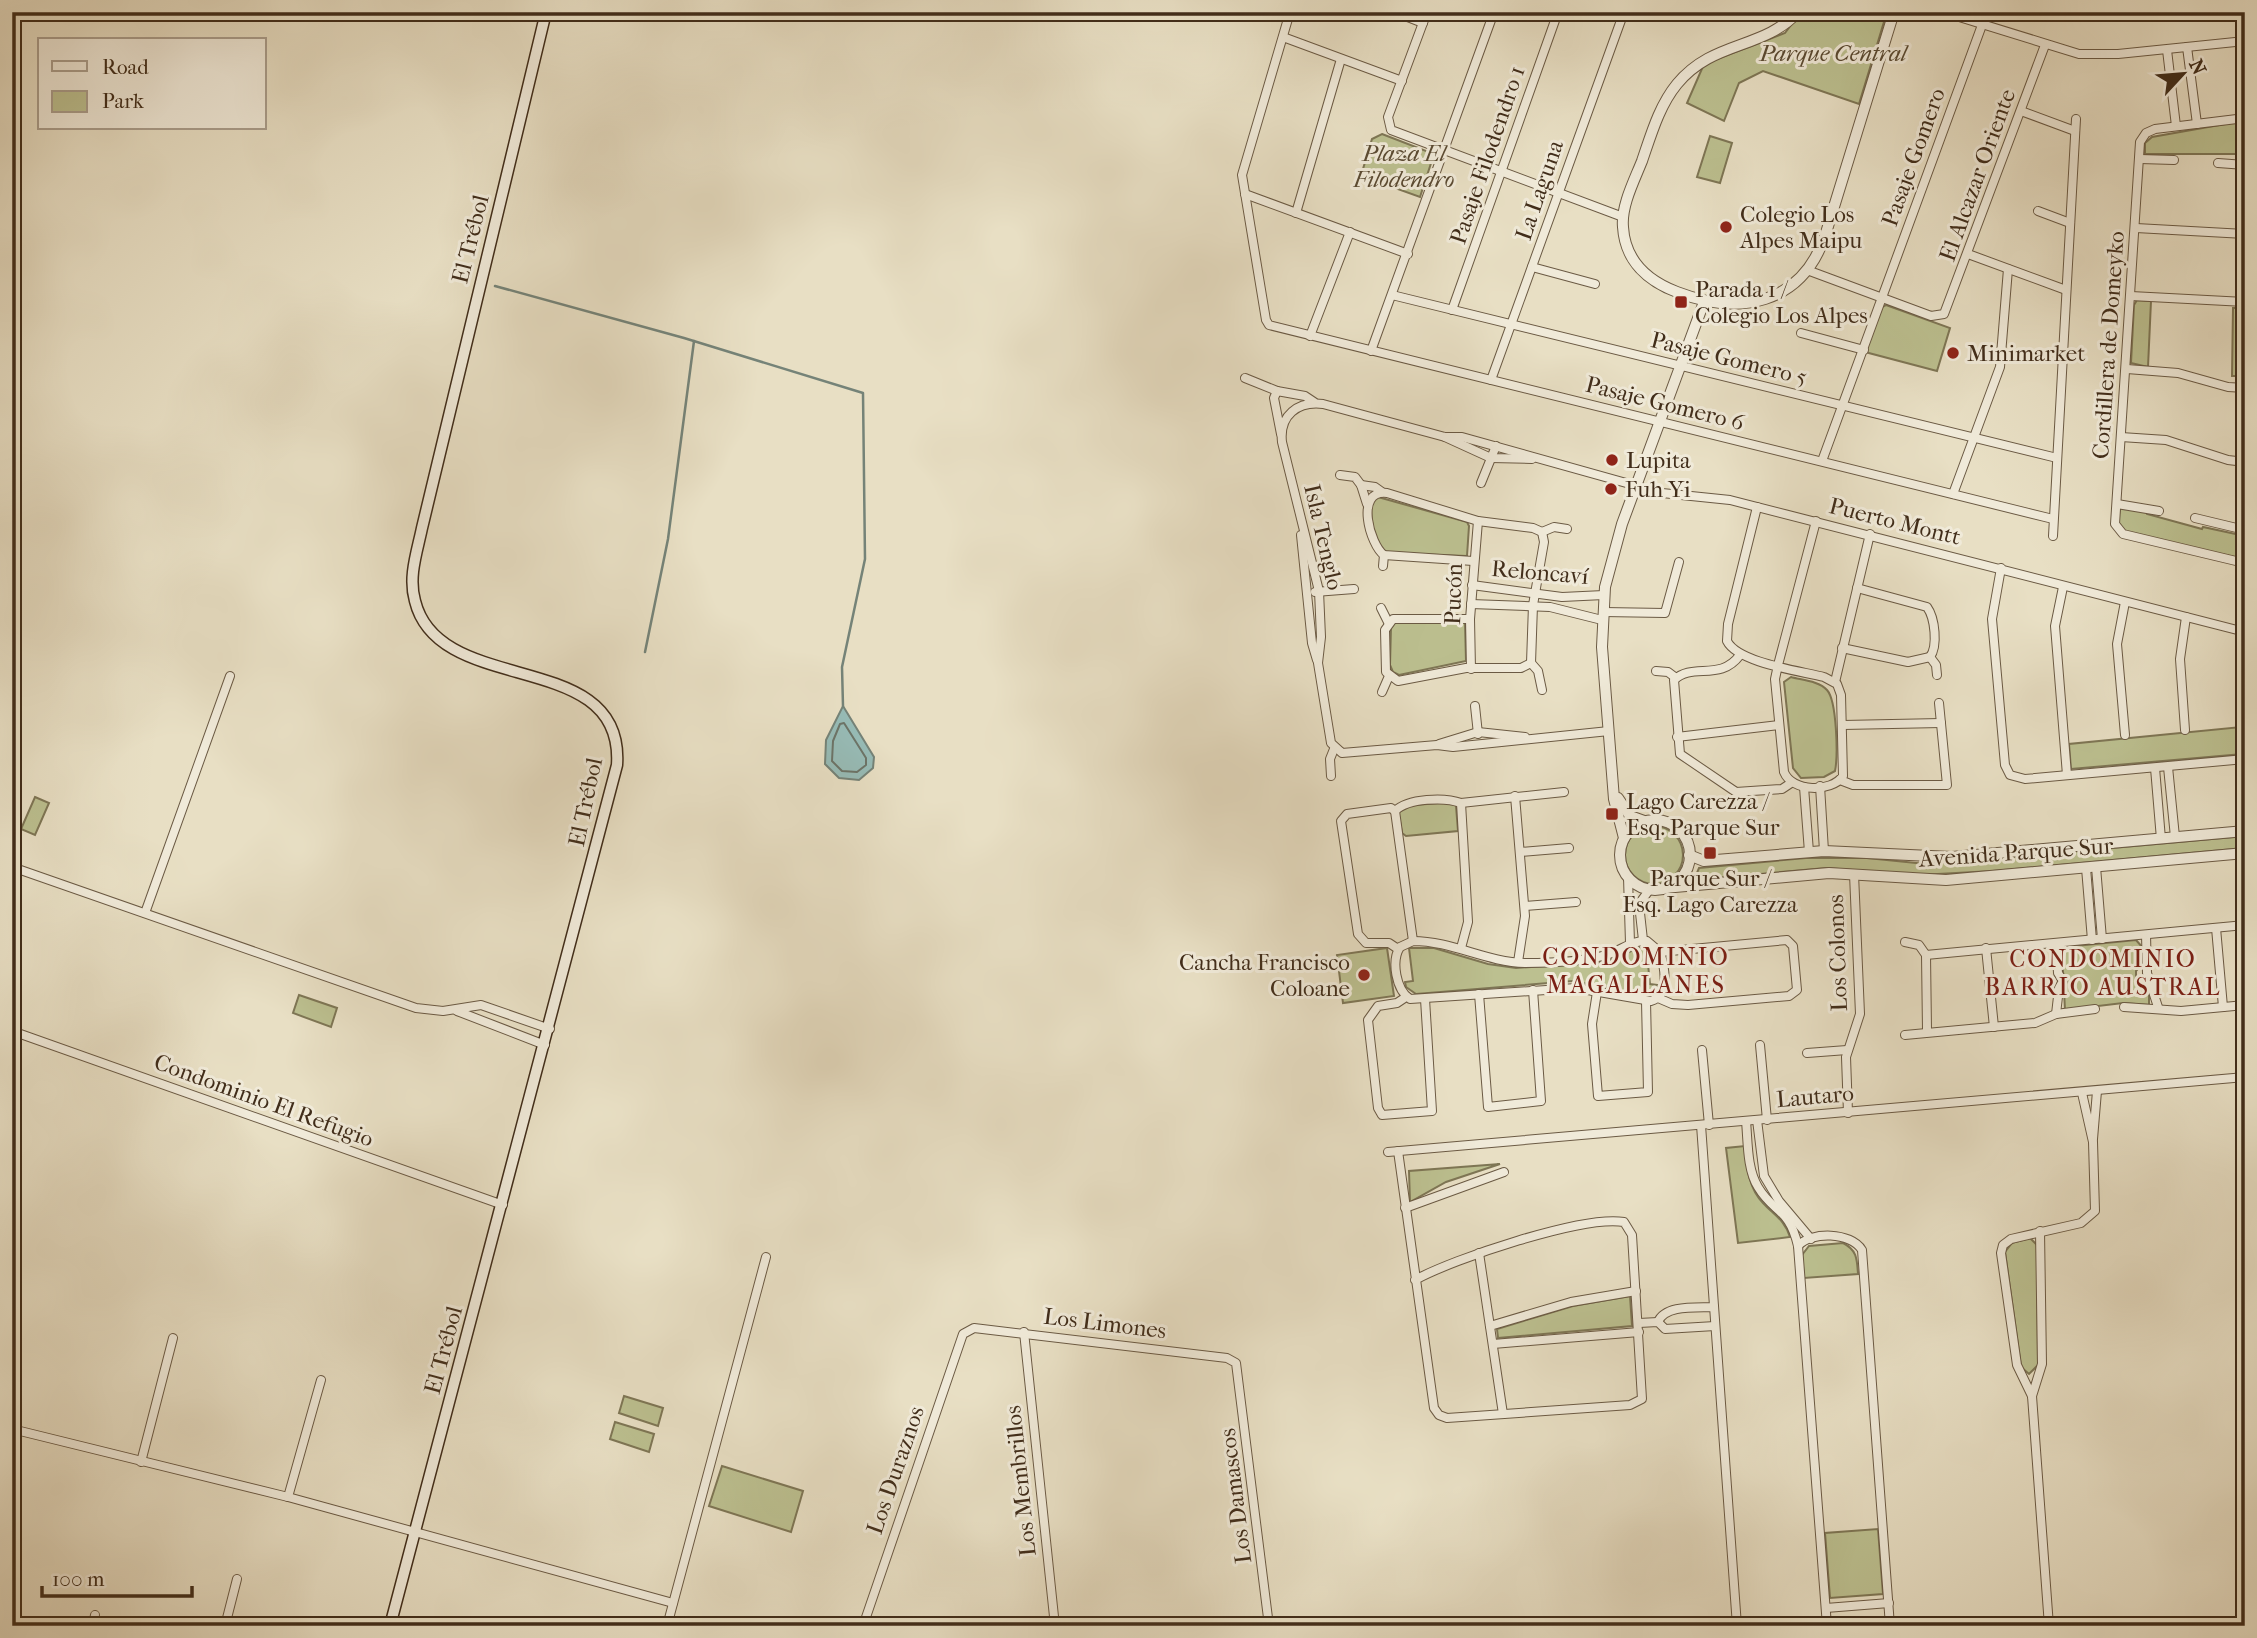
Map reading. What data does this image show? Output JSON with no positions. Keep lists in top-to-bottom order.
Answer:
{
  "streets": {
    "main road": ["El Trébol"],
    "street": [
      "Pasaje Filodendro 1",
      "Pasaje Gomero",
      "El Alcazar Oriente",
      "La Laguna",
      "Cordillera de Domeyko",
      "Pasaje Gomero 5",
      "Pasaje Gomero 6",
      "Puerto Montt",
      "Isla Tenglo",
      "Reloncaví",
      "Pucón",
      "Avenida Parque Sur",
      "Los Colonos",
      "Lautaro",
      "Condominio El Refugio",
      "Los Limones",
      "Los Duraznos",
      "Los Membrillos",
      "Los Damascos"
    ]
  },
  "crossings": [
    ["Pasaje Filodendro 1", "Pasaje Gomero 5"],
    ["Pasaje Gomero", "El Alcazar Oriente"],
    ["Pasaje Gomero", "Pasaje Gomero 5"],
    ["Pasaje Gomero", "Pasaje Gomero 6"],
    ["La Laguna", "Pasaje Gomero 5"],
    ["La Laguna", "Pasaje Gomero 6"],
    ["El Trébol", "Condominio El Refugio"],
    ["Puerto Montt", "Isla Tenglo"],
    ["Reloncaví", "Pucón"],
    ["Avenida Parque Sur", "Los Colonos"],
    ["Los Colonos", "Lautaro"],
    ["Los Limones", "Los Duraznos"],
    ["Los Limones", "Los Membrillos"],
    ["Los Limones", "Los Damascos"]
  ],
  "districts": ["CONDOMINIO MAGALLANES", "CONDOMINIO BARRIO AUSTRAL"],
  "parks": ["Parque Central", "Plaza El Filodendro"],
  "places": {
    "other": [
      "Colegio Los Alpes Maipu",
      "Minimarket",
      "Lupita",
      "Fuh Yi",
      "Cancha Francisco Coloane"
    ],
    "transit": ["Parada 1 / Colegio Los Alpes", "Lago Carezza / Esq. Parque Sur", "Parque Sur / Esq. Lago Carezza"]
  },
  "legend": ["Road", "Park"],
  "scale_bar": "100 m",
  "north": "top right"
}
